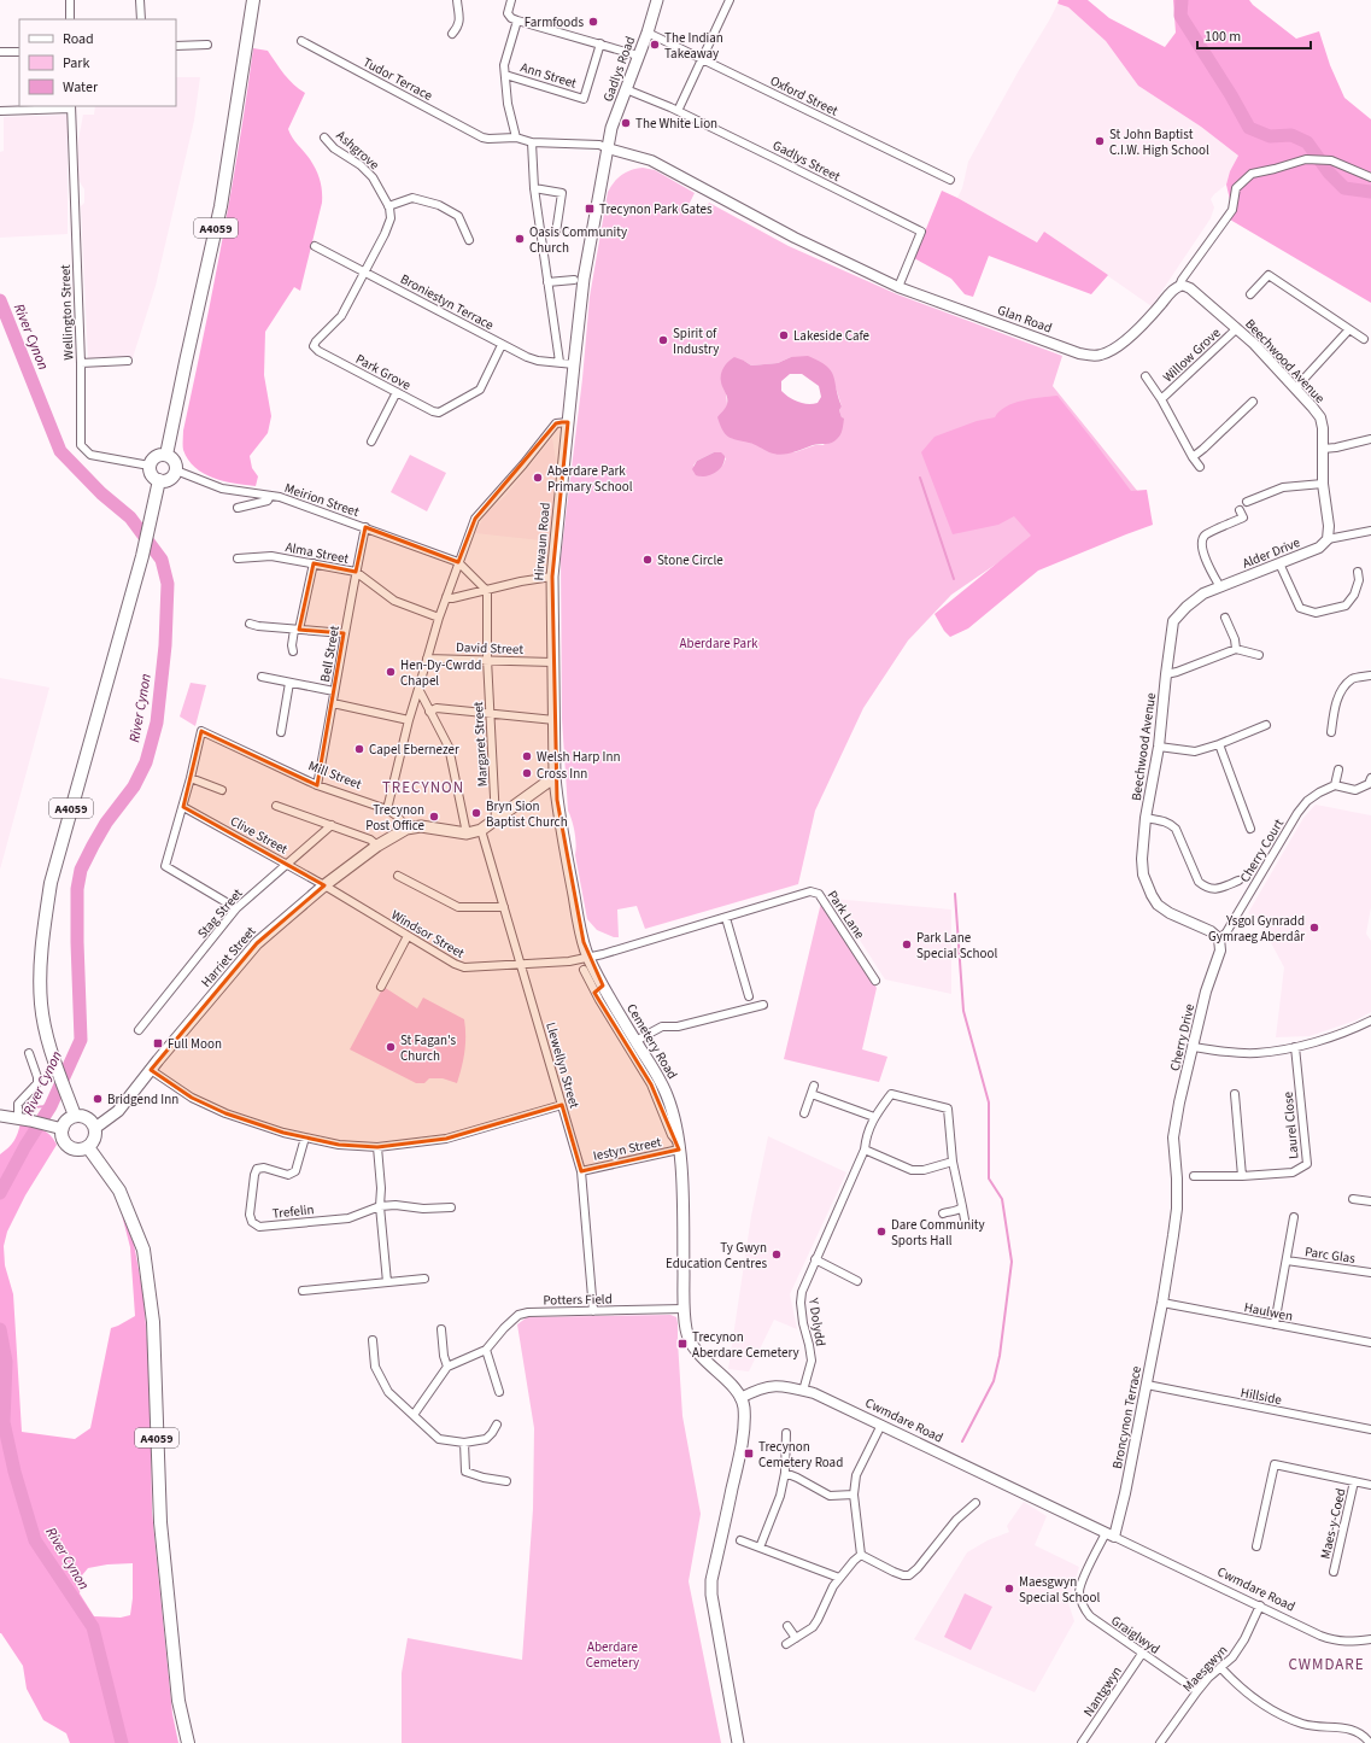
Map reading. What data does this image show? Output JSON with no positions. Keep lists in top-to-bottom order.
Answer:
{
  "streets": {
    "main road": [
      "Gadlys Road",
      "A4059",
      "Hirwaun Road",
      "Harriet Street",
      "Cemetery Road"
    ],
    "street": [
      "Ann Street",
      "Tudor Terrace",
      "Oxford Street",
      "Ashgrove",
      "Gadlys Street",
      "Broniestyn Terrace",
      "Wellington Street",
      "Glan Road",
      "Willow Grove",
      "Beechwood Avenue",
      "Park Grove",
      "Meirion Street",
      "Alma Street",
      "Alder Drive",
      "David Street",
      "Bell Street",
      "Margaret Street",
      "Mill Street",
      "Clive Street",
      "Cherry Court",
      "Stag Street",
      "Park Lane",
      "Windsor Street",
      "Cherry Drive",
      "Llewellyn Street",
      "Laurel Close",
      "Iestyn Street",
      "Trefelin",
      "Parc Glas",
      "Potters Field",
      "Haulwen",
      "Y Dolydd",
      "Hillside",
      "Broncynon Terrace",
      "Cwmdare Road",
      "Maes-y-Coed",
      "Graiglwyd",
      "Maesgwyn",
      "Nantgwyn"
    ]
  },
  "crossings": [
    ["Gadlys Road", "Oxford Street"],
    ["Gadlys Road", "Gadlys Street"],
    ["Gadlys Road", "Glan Road"],
    ["Gadlys Road", "Hirwaun Road"],
    ["Gadlys Street", "Glan Road"],
    ["A4059", "Wellington Street"],
    ["A4059", "Meirion Street"],
    ["A4059", "Harriet Street"],
    ["Broniestyn Terrace", "Park Grove"],
    ["Broniestyn Terrace", "Hirwaun Road"],
    ["Wellington Street", "Meirion Street"],
    ["Glan Road", "Beechwood Avenue"],
    ["Glan Road", "Hirwaun Road"],
    ["Willow Grove", "Beechwood Avenue"],
    ["Beechwood Avenue", "Alder Drive"],
    ["Meirion Street", "Bell Street"],
    ["Hirwaun Road", "David Street"],
    ["Hirwaun Road", "Park Lane"],
    ["Hirwaun Road", "Windsor Street"],
    ["Hirwaun Road", "Cemetery Road"],
    ["Alma Street", "Bell Street"],
    ["David Street", "Margaret Street"],
    ["Bell Street", "Mill Street"],
    ["Mill Street", "Harriet Street"],
    ["Clive Street", "Stag Street"],
    ["Clive Street", "Windsor Street"],
    ["Clive Street", "Harriet Street"],
    ["Cherry Court", "Cherry Drive"],
    ["Park Lane", "Windsor Street"],
    ["Park Lane", "Cemetery Road"],
    ["Windsor Street", "Harriet Street"],
    ["Windsor Street", "Cemetery Road"],
    ["Windsor Street", "Llewellyn Street"],
    ["Cherry Drive", "Haulwen"],
    ["Cherry Drive", "Broncynon Terrace"],
    ["Cemetery Road", "Iestyn Street"],
    ["Cemetery Road", "Potters Field"],
    ["Cemetery Road", "Cwmdare Road"],
    ["Llewellyn Street", "Iestyn Street"],
    ["Llewellyn Street", "Potters Field"],
    ["Parc Glas", "Haulwen"],
    ["Haulwen", "Broncynon Terrace"],
    ["Y Dolydd", "Cwmdare Road"],
    ["Hillside", "Broncynon Terrace"],
    ["Broncynon Terrace", "Cwmdare Road"],
    ["Broncynon Terrace", "Graiglwyd"],
    ["Cwmdare Road", "Graiglwyd"],
    ["Cwmdare Road", "Maesgwyn"],
    ["Graiglwyd", "Maesgwyn"],
    ["Graiglwyd", "Nantgwyn"]
  ],
  "districts": ["TRECYNON", "CWMDARE"],
  "water": ["River Cynon"],
  "parks": ["Aberdare Park", "Aberdare Cemetery"],
  "places": {
    "other": [
      "Farmfoods",
      "The Indian Takeaway",
      "The White Lion",
      "St John Baptist C.I.W. High School",
      "Oasis Community Church",
      "Lakeside Cafe",
      "Spirit of Industry",
      "Aberdare Park Primary School",
      "Stone Circle",
      "Hen-Dy-Cwrdd Chapel",
      "Capel Ebernezer",
      "Welsh Harp Inn",
      "Cross Inn",
      "Bryn Sion Baptist Church",
      "Trecynon Post Office",
      "Ysgol Gynradd Gymraeg Aberdâr",
      "Park Lane Special School",
      "St Fagan's Church",
      "Bridgend Inn",
      "Dare Community Sports Hall",
      "Ty Gwyn Education Centres",
      "Maesgwyn Special School"
    ],
    "transit": [
      "Trecynon Park Gates",
      "Full Moon",
      "Trecynon Aberdare Cemetery",
      "Trecynon Cemetery Road"
    ]
  },
  "legend": ["Road", "Park", "Water"],
  "scale_bar": "100 m"
}
